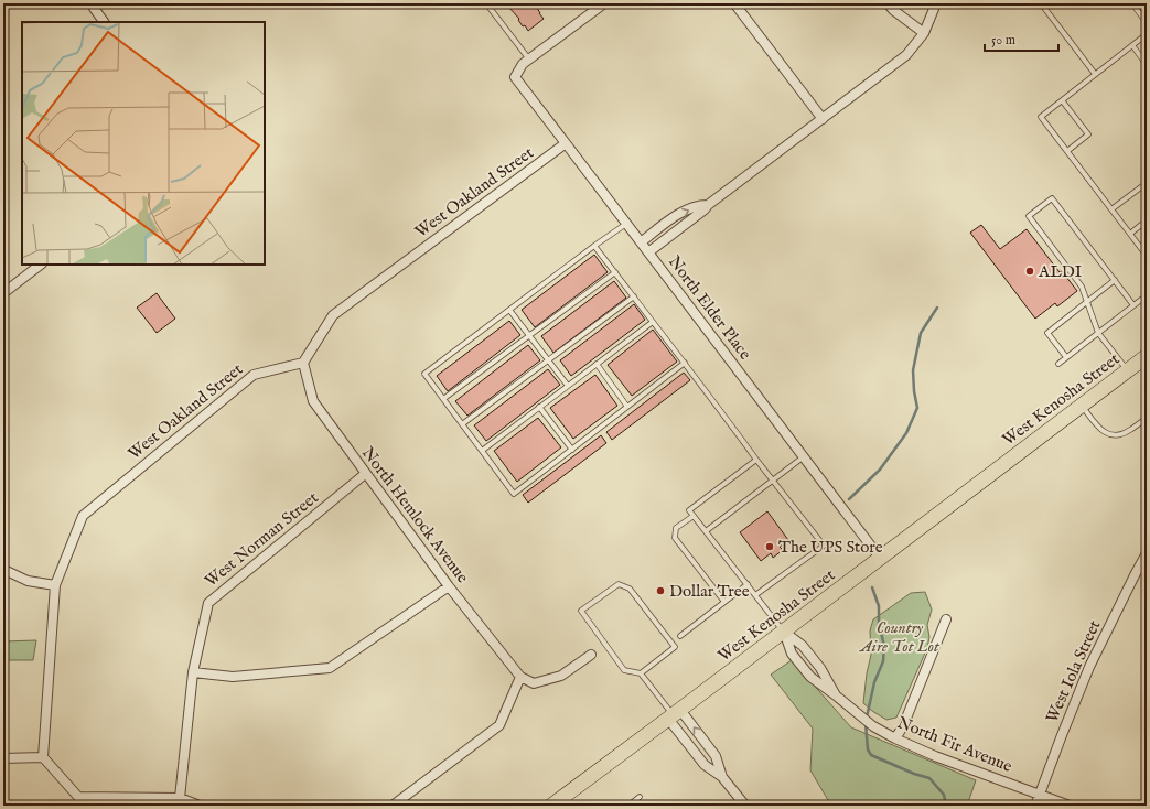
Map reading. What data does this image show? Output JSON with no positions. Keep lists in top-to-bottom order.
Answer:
{
  "streets": {
    "main road": ["West Kenosha Street"],
    "street": [
      "West Oakland Street",
      "North Elder Place",
      "North Hemlock Avenue",
      "West Norman Street",
      "West Iola Street",
      "North Fir Avenue"
    ]
  },
  "crossings": [
    ["West Oakland Street", "North Elder Place"],
    ["West Oakland Street", "North Hemlock Avenue"],
    ["North Elder Place", "West Kenosha Street"],
    ["West Kenosha Street", "North Fir Avenue"],
    ["North Hemlock Avenue", "West Norman Street"],
    ["West Iola Street", "North Fir Avenue"]
  ],
  "parks": ["Country Aire Tot Lot"],
  "places": ["ALDI", "The UPS Store", "Dollar Tree"],
  "scale_bar": "50 m"
}
